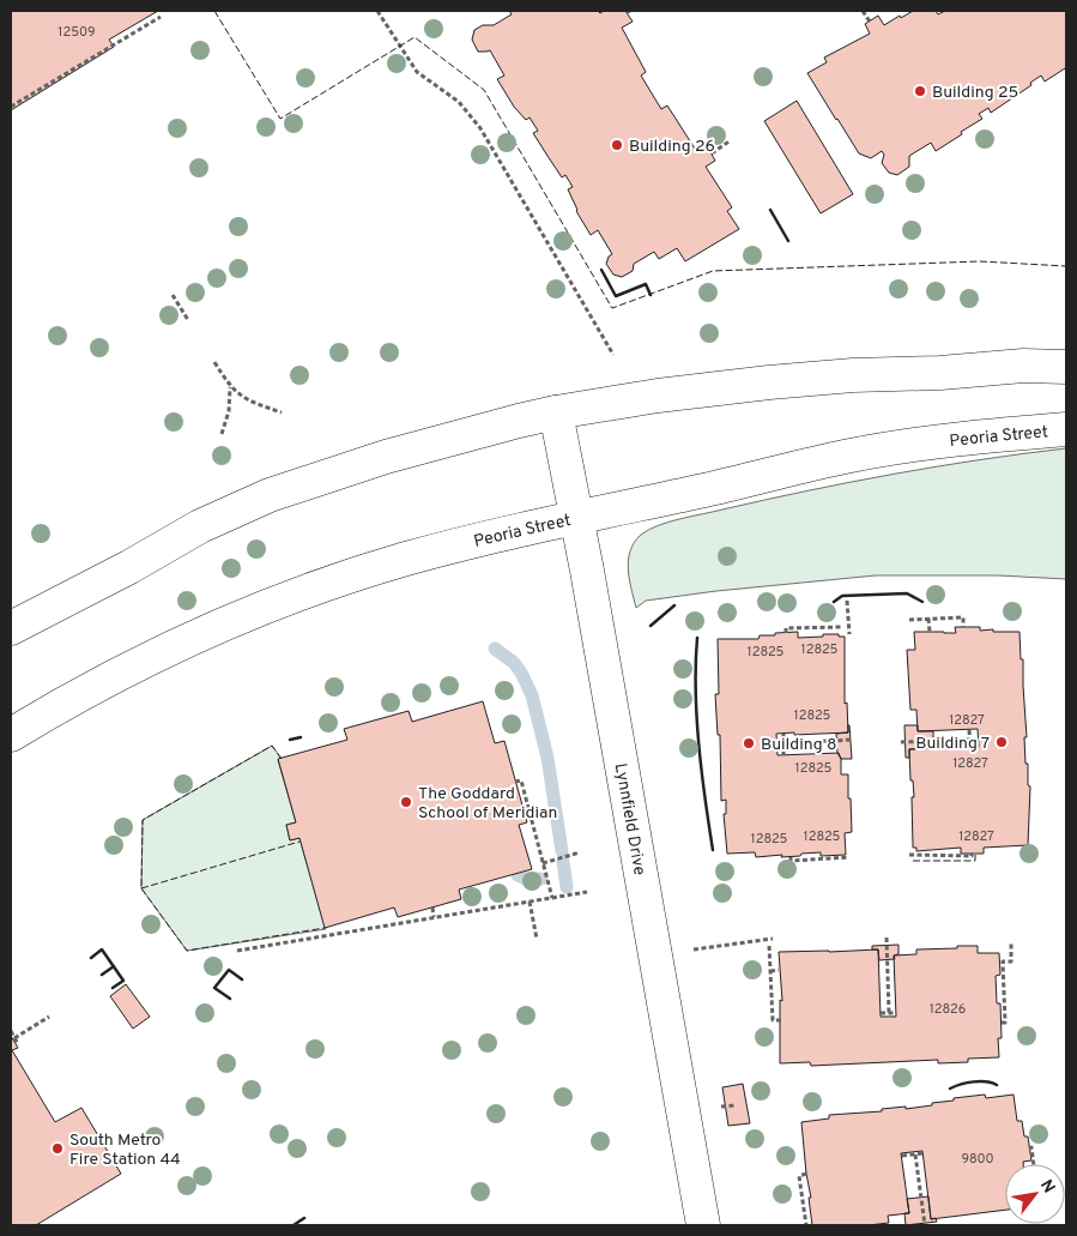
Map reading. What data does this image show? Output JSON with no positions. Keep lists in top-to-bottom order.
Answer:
{
  "streets": {
    "main road": ["Peoria Street", "Lynnfield Drive"]
  },
  "crossings": [
    ["Peoria Street", "Lynnfield Drive"]
  ],
  "places": [
    "Building 25",
    "Building 26",
    "Building 7",
    "Building 8",
    "The Goddard School of Meridian",
    "South Metro Fire Station 44"
  ],
  "house_numbers": [
    "12509",
    "12825",
    "12825",
    "12825",
    "12827",
    "12827",
    "12825",
    "12825",
    "12827",
    "12825",
    "12826",
    "9800"
  ],
  "north": "top right"
}
